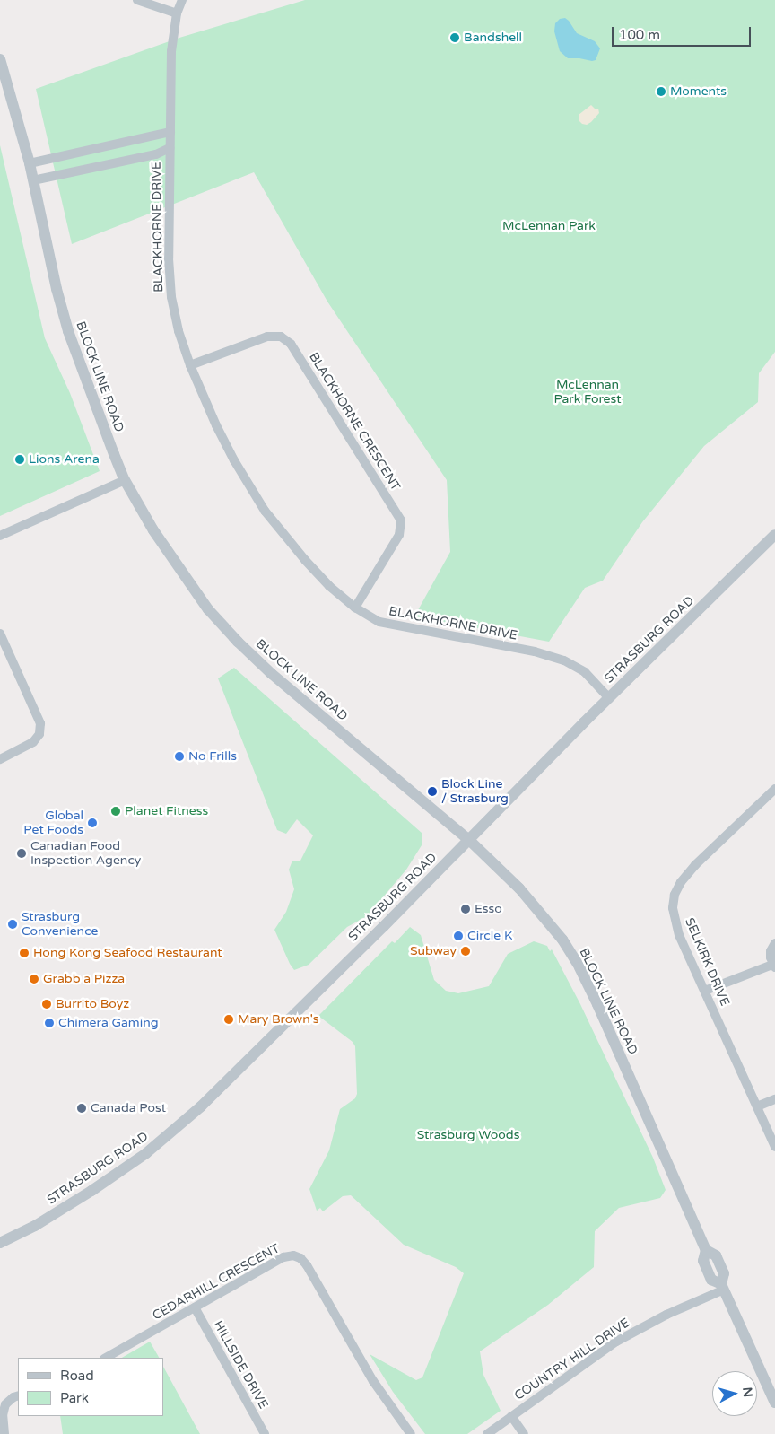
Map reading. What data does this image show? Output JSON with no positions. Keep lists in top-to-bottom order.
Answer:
{
  "streets": {
    "street": [
      "BLACKHORNE DRIVE",
      "BLOCK LINE ROAD",
      "BLACKHORNE CRESCENT",
      "STRASBURG ROAD",
      "SELKIRK DRIVE",
      "CEDARHILL CRESCENT",
      "COUNTRY HILL DRIVE",
      "HILLSIDE DRIVE"
    ]
  },
  "crossings": [
    ["BLACKHORNE DRIVE", "BLACKHORNE CRESCENT"],
    ["BLACKHORNE DRIVE", "STRASBURG ROAD"],
    ["BLOCK LINE ROAD", "STRASBURG ROAD"],
    ["BLOCK LINE ROAD", "COUNTRY HILL DRIVE"],
    ["CEDARHILL CRESCENT", "HILLSIDE DRIVE"]
  ],
  "parks": ["McLennan Park", "McLennan Park Forest", "Strasburg Woods"],
  "places": [
    "Bandshell",
    "Moments",
    "Lions Arena",
    "No Frills",
    "Block Line / Strasburg",
    "Planet Fitness",
    "Global Pet Foods",
    "Canadian Food Inspection Agency",
    "Esso",
    "Strasburg Convenience",
    "Circle K",
    "Subway",
    "Hong Kong Seafood Restaurant",
    "Grabb a Pizza",
    "Burrito Boyz",
    "Mary Brown's",
    "Chimera Gaming",
    "Canada Post"
  ],
  "legend": ["Road", "Park"],
  "scale_bar": "100 m",
  "north": "right"
}
